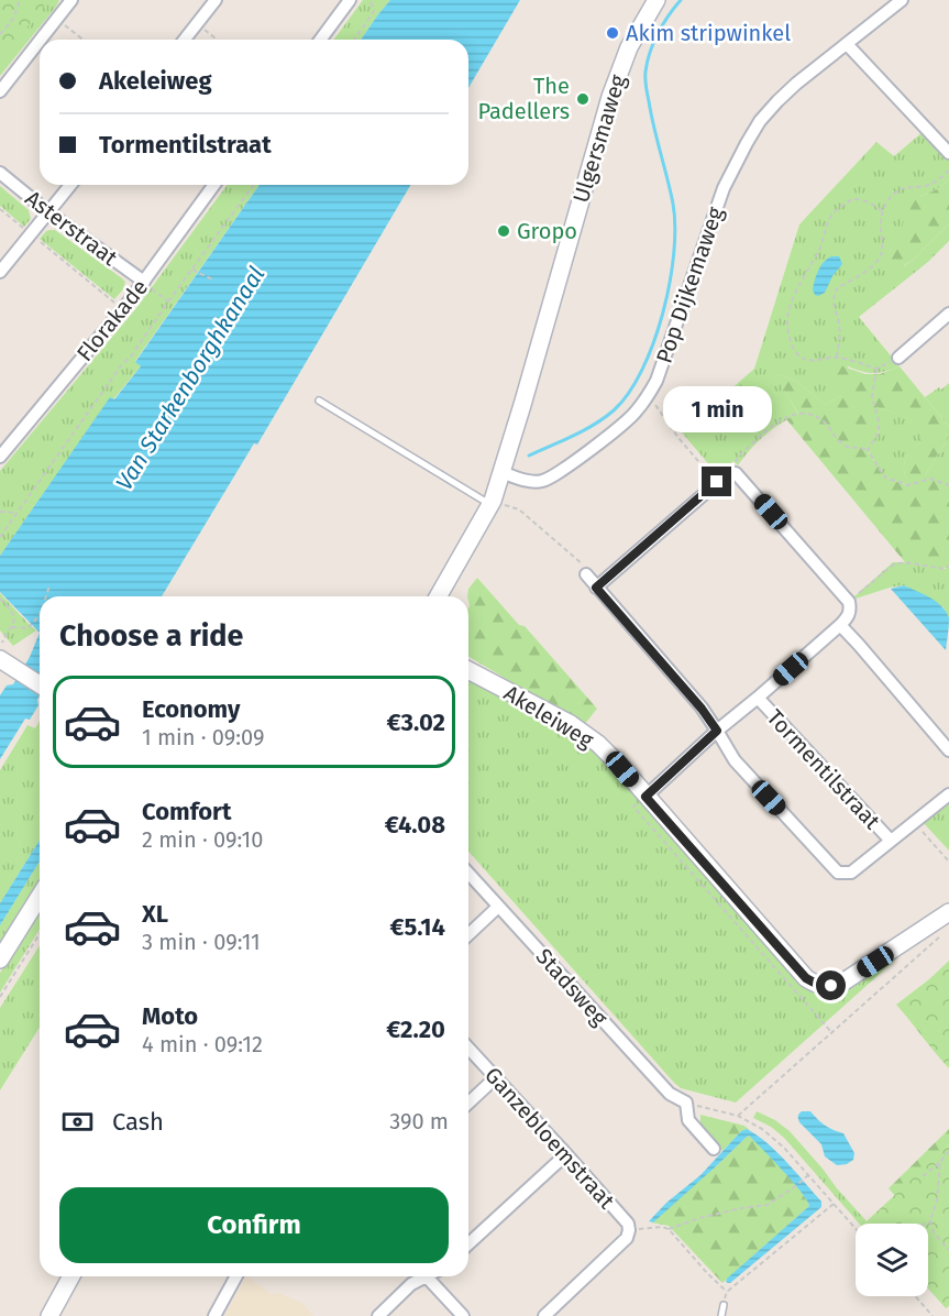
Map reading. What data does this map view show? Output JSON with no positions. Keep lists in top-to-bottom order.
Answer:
{
  "streets": {
    "street": [
      "Ulgersmaweg",
      "Asterstraat",
      "Pop Dijkemaweg",
      "Florakade",
      "Akeleiweg",
      "Tormentilstraat",
      "Stadsweg",
      "Ganzebloemstraat"
    ]
  },
  "crossings": [
    ["Ulgersmaweg", "Pop Dijkemaweg"],
    ["Asterstraat", "Florakade"],
    ["Akeleiweg", "Tormentilstraat"]
  ],
  "water": ["Van Starkenborghkanaal"],
  "places": ["Akim stripwinkel", "The Padellers", "Gropo"],
  "page": {
    "banner": ["Akeleiweg", "Tormentilstraat"],
    "bubble": "1 min",
    "heading": "Choose a ride",
    "list": [
      {
        "name": "Economy",
        "note": "1 min · 09:09",
        "value": "€3.02"
      },
      {
        "name": "Comfort",
        "note": "2 min · 09:10",
        "value": "€4.08"
      },
      {
        "name": "XL",
        "note": "3 min · 09:11",
        "value": "€5.14"
      },
      {
        "name": "Moto",
        "note": "4 min · 09:12",
        "value": "€2.20"
      }
    ],
    "pay": ["Cash", "390 m"],
    "buttons": "Confirm"
  }
}
